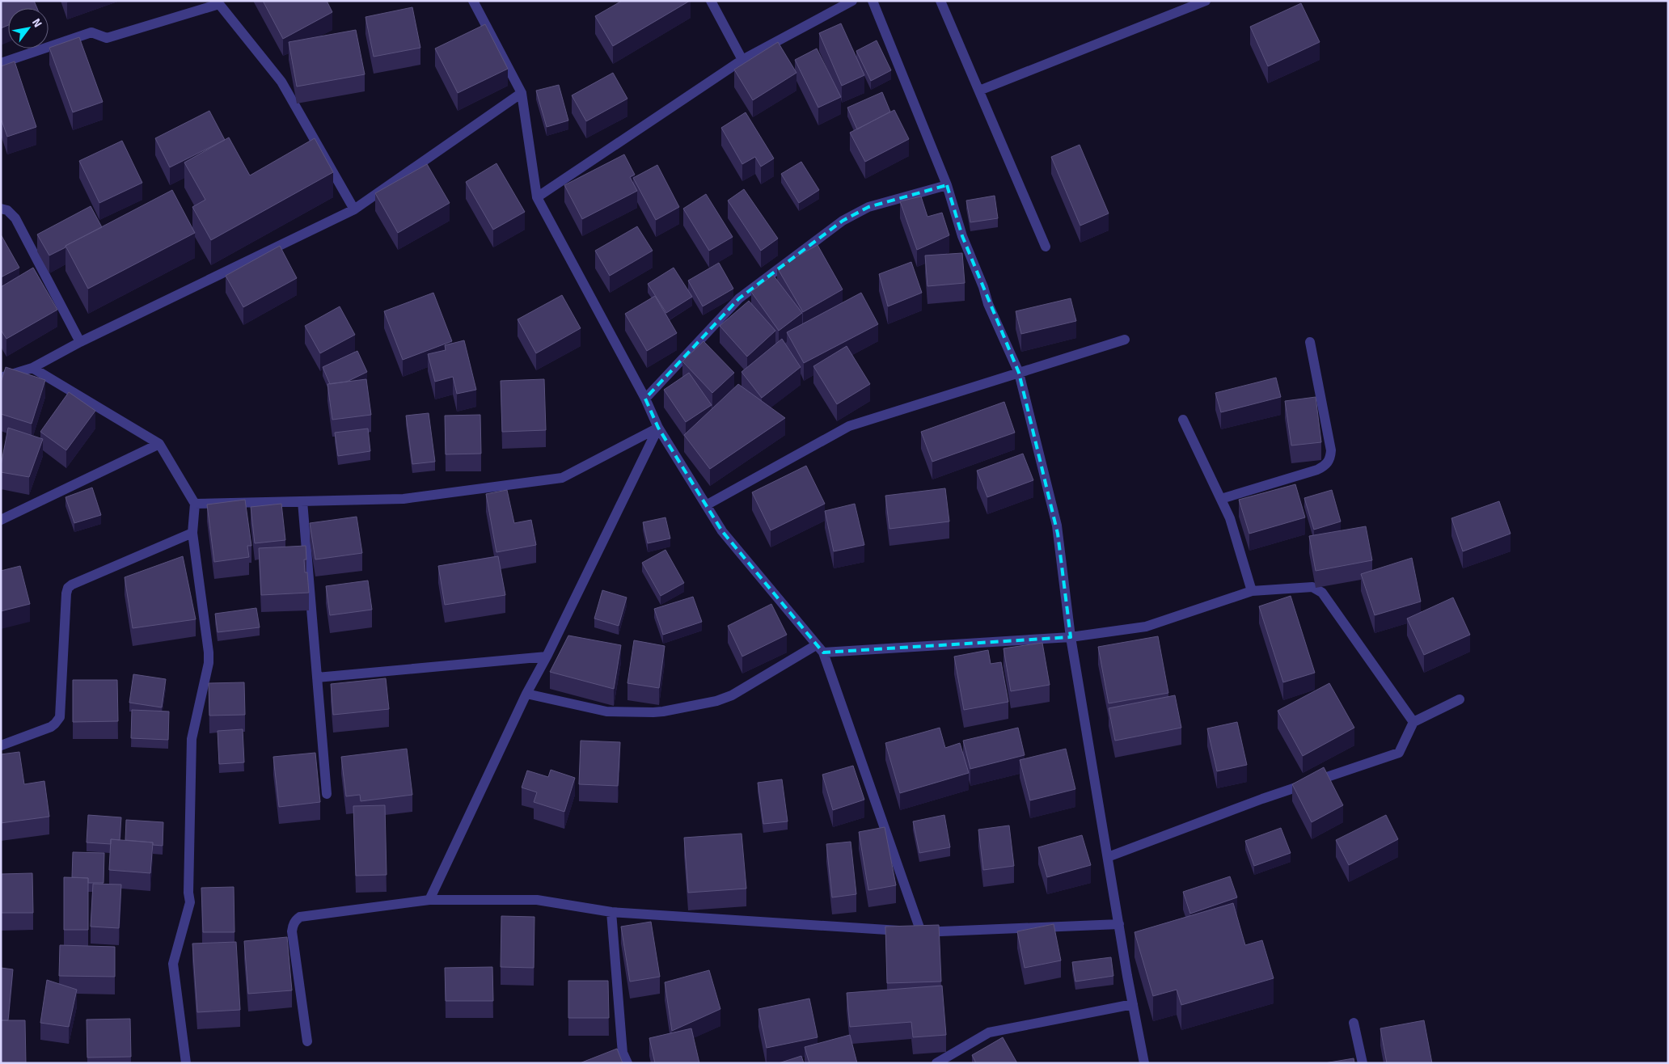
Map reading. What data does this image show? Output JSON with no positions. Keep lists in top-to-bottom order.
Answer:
{
  "north": "top right"
}
